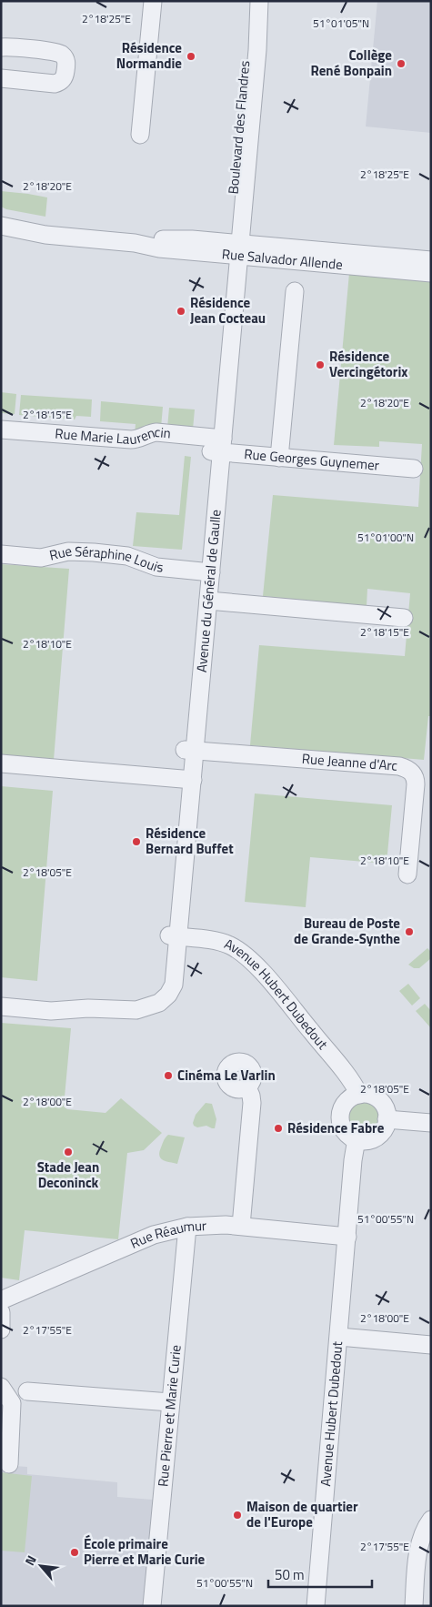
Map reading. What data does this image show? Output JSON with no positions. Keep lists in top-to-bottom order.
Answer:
{
  "streets": {
    "street": [
      "Boulevard des Flandres",
      "Rue Salvador Allende",
      "Rue Marie Laurencin",
      "Rue Georges Guynemer",
      "Rue Séraphine Louis",
      "Avenue du Général de Gaulle",
      "Rue Jeanne d'Arc",
      "Avenue Hubert Dubedout",
      "Rue Réaumur",
      "Rue Pierre et Marie Curie"
    ]
  },
  "crossings": [
    ["Boulevard des Flandres", "Rue Salvador Allende"],
    ["Boulevard des Flandres", "Avenue du Général de Gaulle"],
    ["Rue Salvador Allende", "Avenue du Général de Gaulle"],
    ["Rue Marie Laurencin", "Rue Georges Guynemer"],
    ["Rue Marie Laurencin", "Avenue du Général de Gaulle"],
    ["Rue Georges Guynemer", "Avenue du Général de Gaulle"],
    ["Rue Séraphine Louis", "Avenue du Général de Gaulle"],
    ["Avenue du Général de Gaulle", "Rue Jeanne d'Arc"],
    ["Avenue du Général de Gaulle", "Avenue Hubert Dubedout"],
    ["Avenue Hubert Dubedout", "Rue Réaumur"],
    ["Rue Réaumur", "Rue Pierre et Marie Curie"]
  ],
  "places": [
    "Résidence Normandie",
    "Collège René Bonpain",
    "Résidence Jean Cocteau",
    "Résidence Vercingétorix",
    "Résidence Bernard Buffet",
    "Bureau de Poste de Grande-Synthe",
    "Cinéma Le Varlin",
    "Résidence Fabre",
    "Stade Jean Deconinck",
    "Maison de quartier de l'Europe",
    "École primaire Pierre et Marie Curie"
  ],
  "scale_bar": "50 m",
  "north": "top left",
  "coordinates": [
    "2°18'25\"E",
    "51°01'05\"N",
    "2°18'20\"E",
    "2°18'15\"E",
    "51°01'00\"N",
    "2°18'10\"E",
    "2°18'05\"E",
    "2°18'00\"E",
    "51°00'55\"N",
    "2°17'55\"E"
  ]
}
